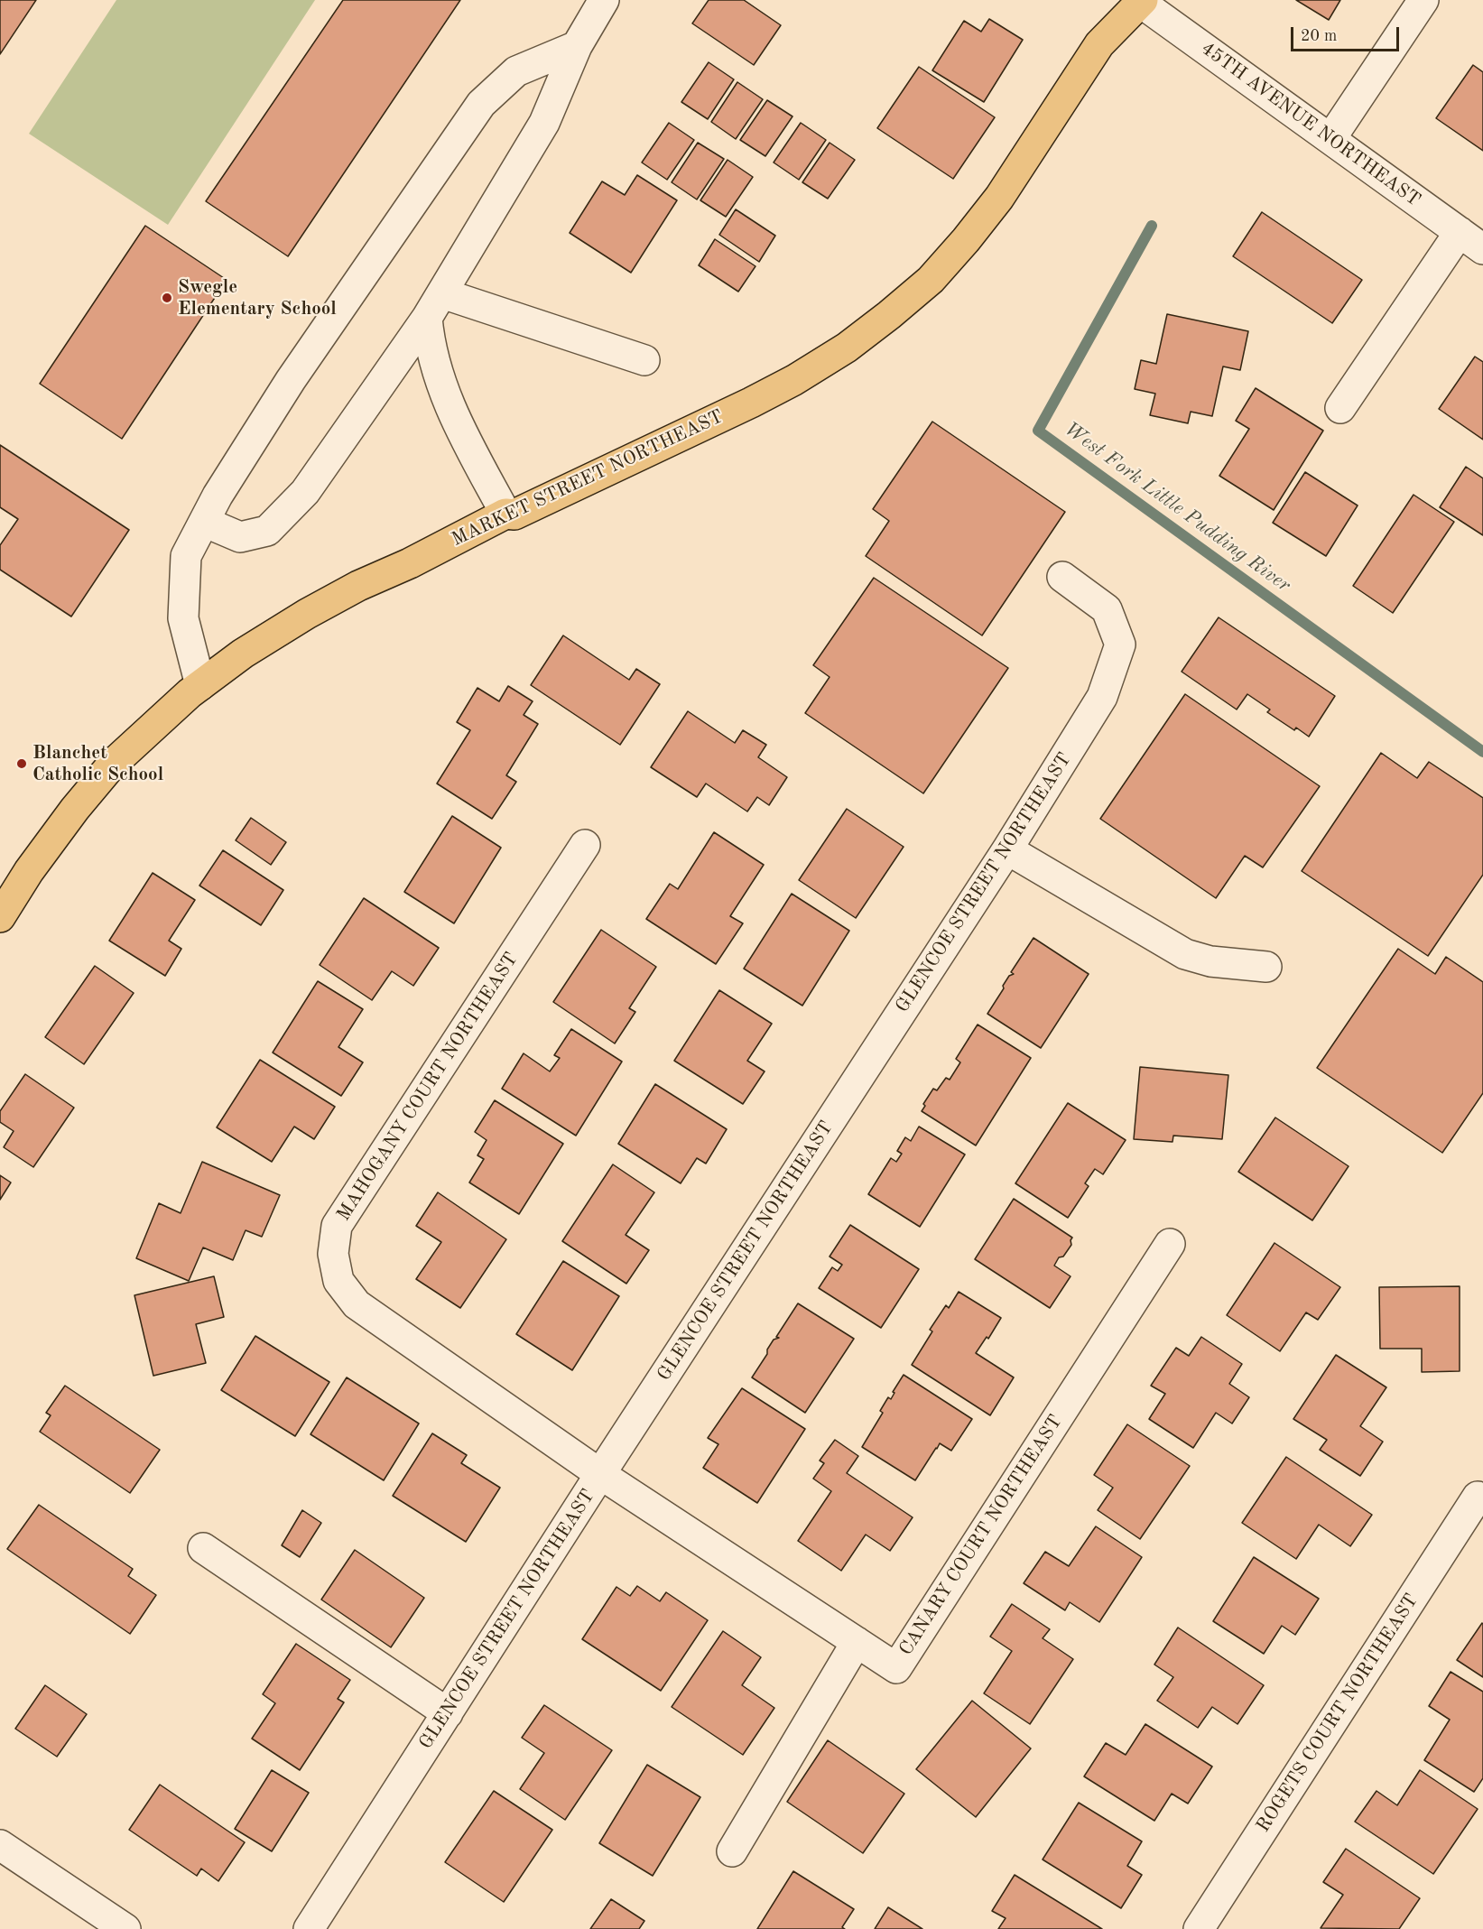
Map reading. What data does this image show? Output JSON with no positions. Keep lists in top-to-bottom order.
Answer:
{
  "streets": {
    "main road": ["MARKET STREET NORTHEAST"],
    "street": [
      "45TH AVENUE NORTHEAST",
      "GLENCOE STREET NORTHEAST",
      "MAHOGANY COURT NORTHEAST",
      "CANARY COURT NORTHEAST",
      "ROGETS COURT NORTHEAST"
    ]
  },
  "crossings": [
    ["45TH AVENUE NORTHEAST", "MARKET STREET NORTHEAST"],
    ["GLENCOE STREET NORTHEAST", "MAHOGANY COURT NORTHEAST"],
    ["GLENCOE STREET NORTHEAST", "CANARY COURT NORTHEAST"],
    ["MAHOGANY COURT NORTHEAST", "CANARY COURT NORTHEAST"]
  ],
  "water": ["West Fork Little Pudding River"],
  "places": ["Swegle Elementary School", "Blanchet Catholic School"],
  "scale_bar": "20 m"
}
